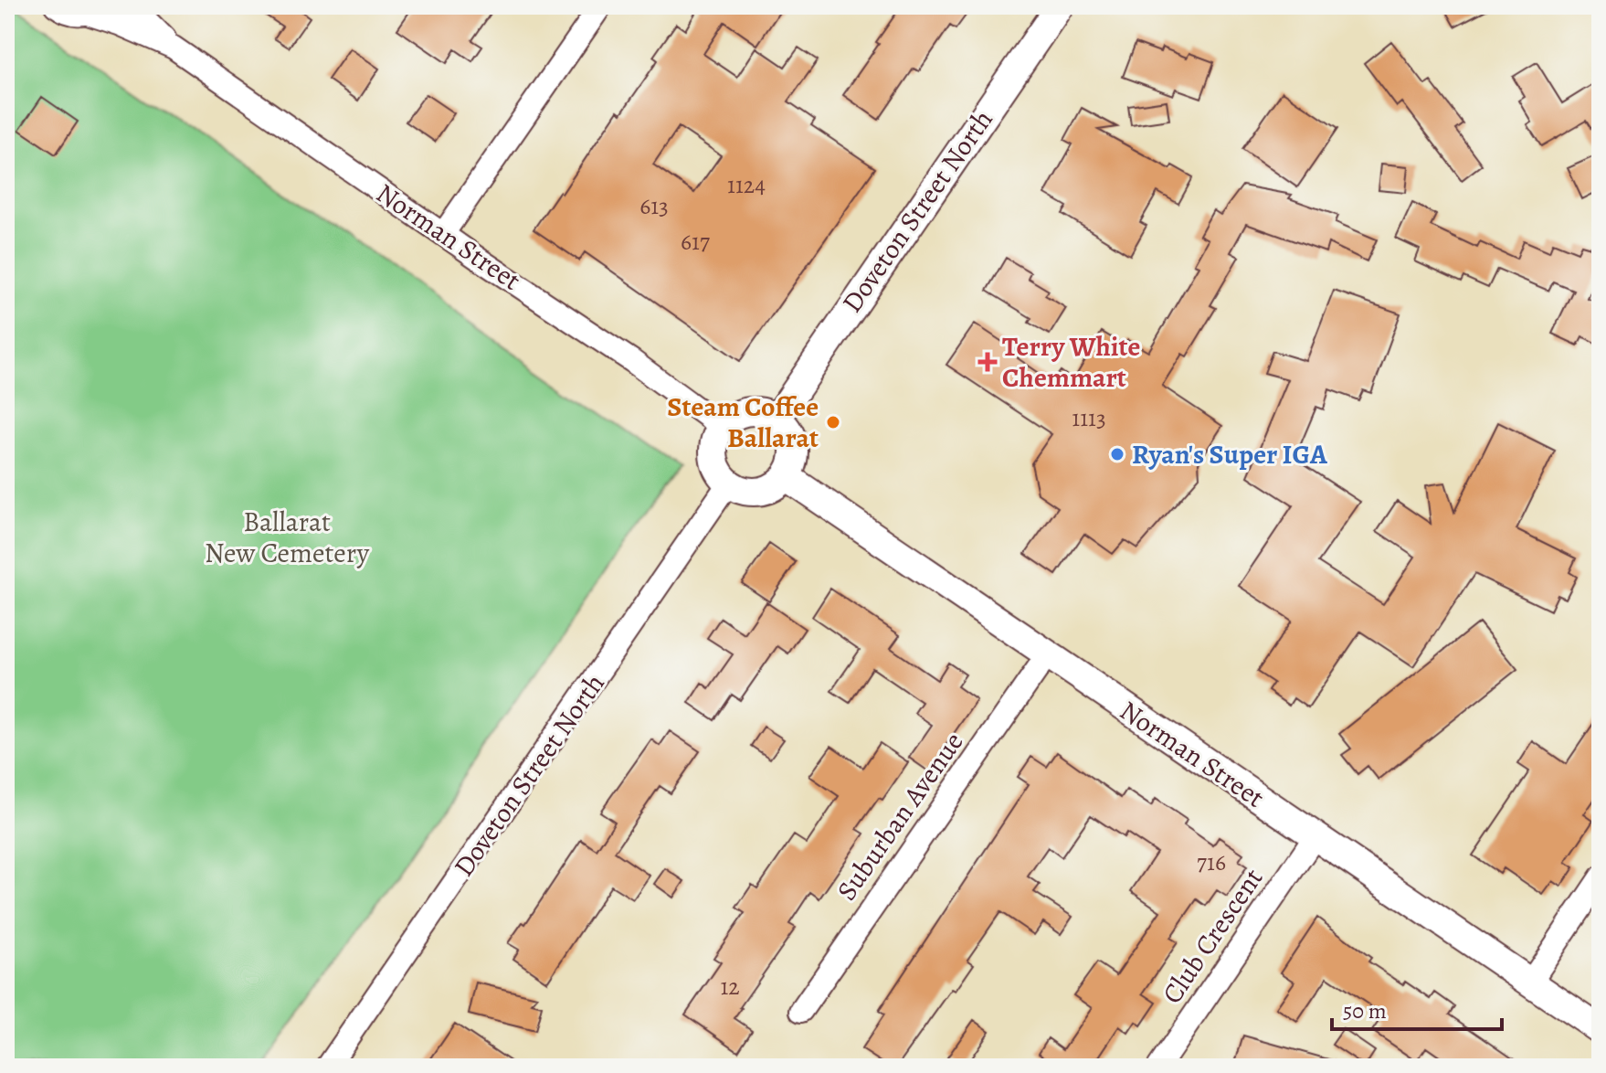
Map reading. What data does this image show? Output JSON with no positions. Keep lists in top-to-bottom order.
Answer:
{
  "streets": {
    "main road": ["Doveton Street North", "Norman Street"],
    "street": ["Suburban Avenue", "Club Crescent"]
  },
  "crossings": [
    ["Doveton Street North", "Norman Street"],
    ["Norman Street", "Suburban Avenue"],
    ["Norman Street", "Club Crescent"]
  ],
  "parks": ["Ballarat New Cemetery"],
  "places": {
    "health": ["Terry White Chemmart"],
    "other": ["Steam Coffee Ballarat", "Ryan's Super IGA"]
  },
  "house_numbers": [
    "1124",
    "613",
    "617",
    "1113",
    "716",
    "12"
  ],
  "scale_bar": "50 m"
}
